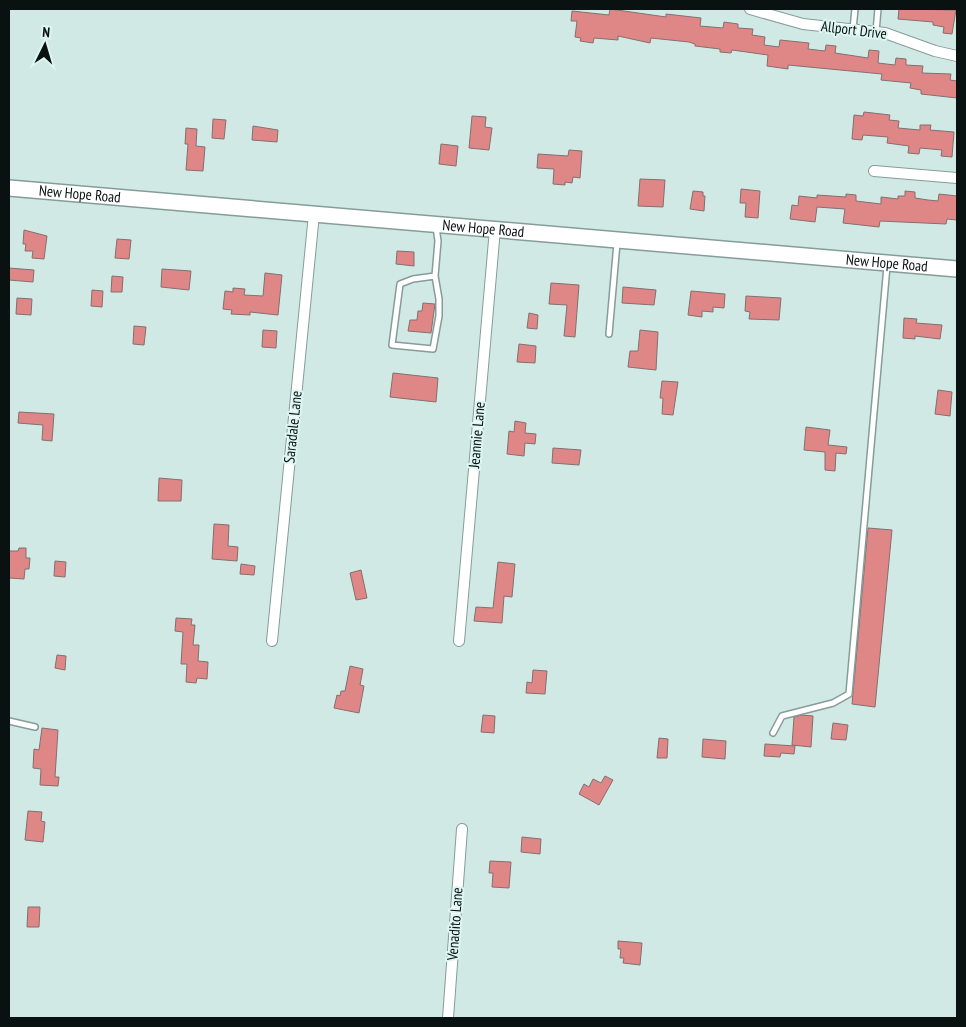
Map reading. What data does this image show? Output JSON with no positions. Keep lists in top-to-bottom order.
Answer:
{
  "streets": {
    "main road": ["New Hope Road"],
    "street": [
      "Allport Drive",
      "Saradale Lane",
      "Jeannie Lane",
      "Venadito Lane"
    ]
  },
  "crossings": [
    ["New Hope Road", "Saradale Lane"],
    ["New Hope Road", "Jeannie Lane"]
  ],
  "north": "top"
}
